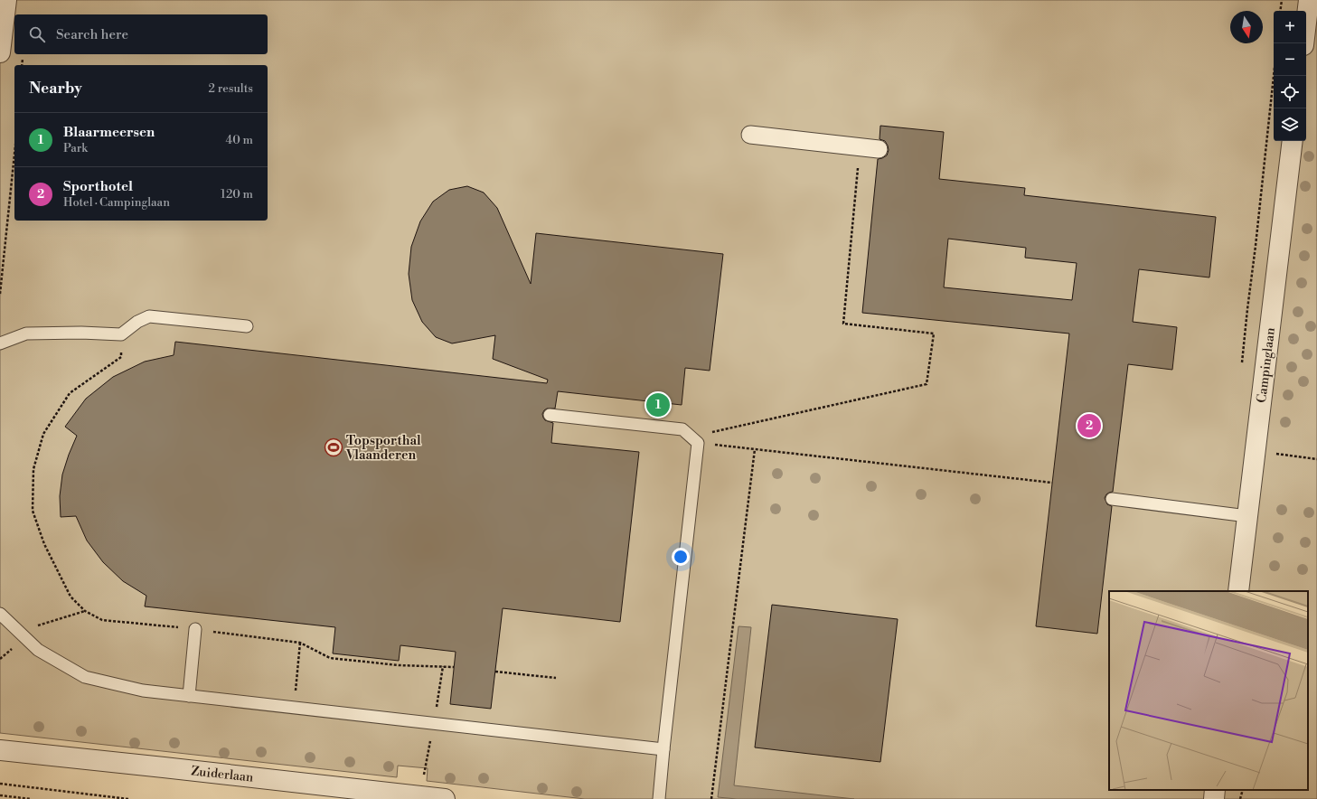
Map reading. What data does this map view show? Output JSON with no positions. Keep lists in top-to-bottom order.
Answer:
{
  "streets": {
    "street": ["Campinglaan", "Zuiderlaan"]
  },
  "places": {
    "sports": ["Topsporthal Vlaanderen"]
  },
  "north": "bottom",
  "page": {
    "map_buttons": ["+", "−"],
    "search": "Search here",
    "heading": ["Nearby", "2 results"],
    "list": [
      {
        "mark": "1",
        "name": "Blaarmeersen",
        "note": "Park",
        "value": "40 m"
      },
      {
        "mark": "2",
        "name": "Sporthotel",
        "note": "Hotel · Campinglaan",
        "value": "120 m"
      }
    ],
    "pins": ["1", "2"]
  }
}
